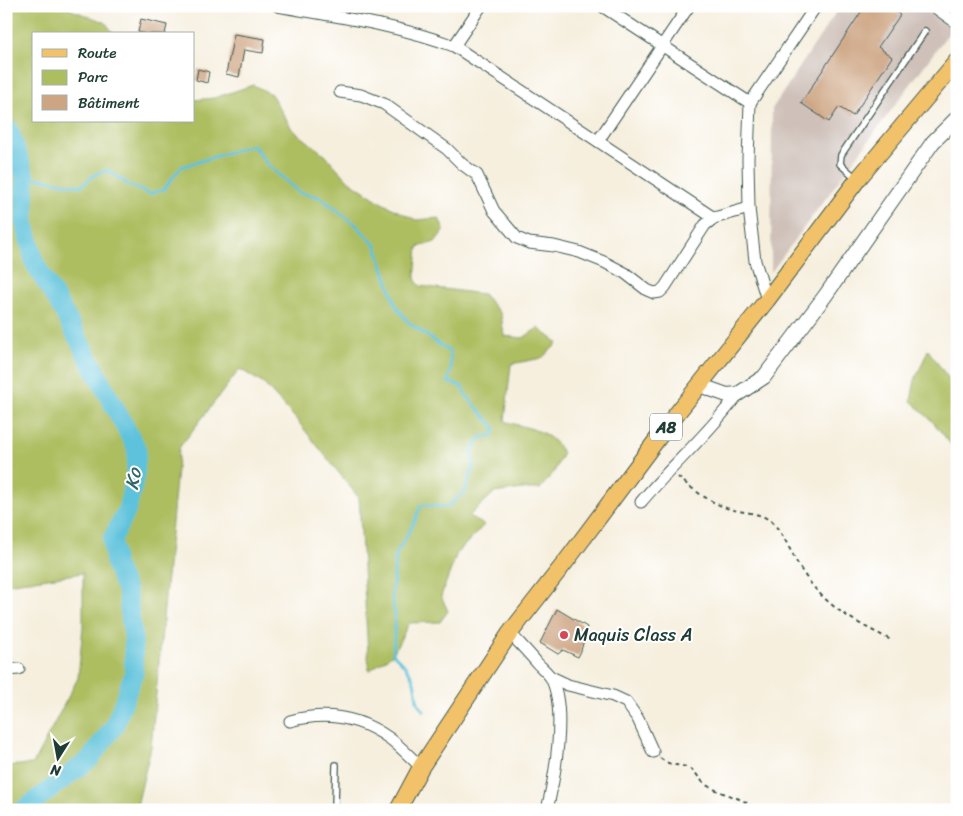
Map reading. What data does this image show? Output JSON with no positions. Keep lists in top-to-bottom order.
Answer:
{
  "streets": {
    "main road": ["A8"]
  },
  "water": ["Ko"],
  "places": ["Maquis Class A"],
  "legend": ["Route", "Parc", "Bâtiment"],
  "north": "bottom"
}
